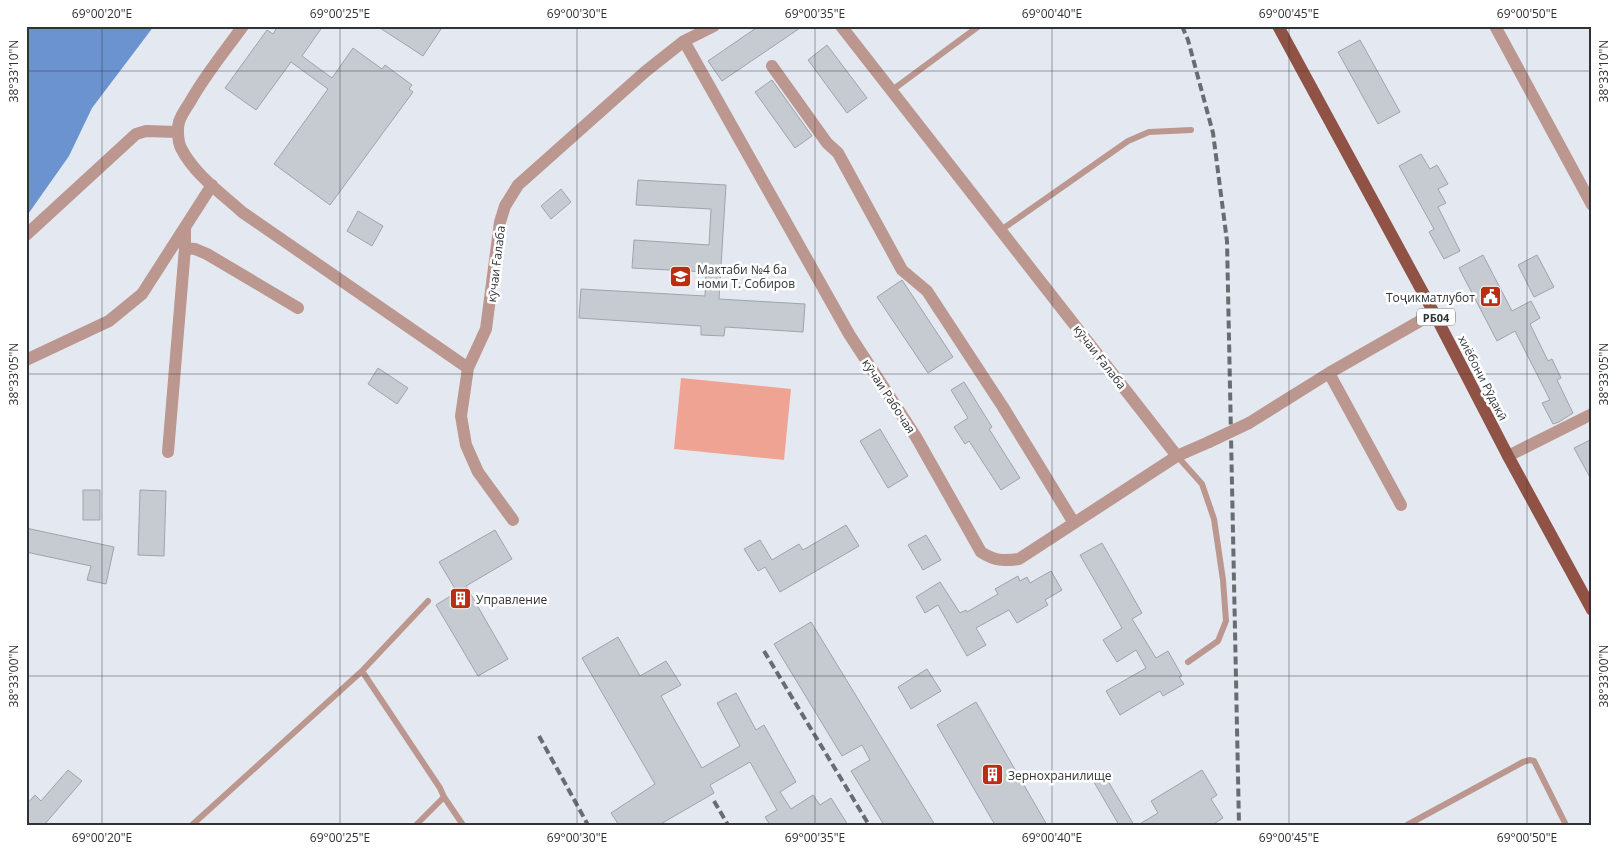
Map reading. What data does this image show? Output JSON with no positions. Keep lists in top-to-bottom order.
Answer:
{
  "streets": {
    "main road": ["РБ04", "хиёбони Рӯдакӣ"],
    "street": ["кӯчаи Ғалаба", "кӯчаи Рабочая"]
  },
  "crossings": [
    ["кӯчаи Ғалаба", "кӯчаи Рабочая"]
  ],
  "places": {
    "school or university": ["Мактаби №4 ба номи Т. Собиров"],
    "public building": ["Тоҷикматлубот"],
    "building": ["Управление", "Зернохранилище"]
  },
  "coordinates": [
    "69°00'20\"E",
    "69°00'25\"E",
    "69°00'30\"E",
    "69°00'35\"E",
    "69°00'40\"E",
    "69°00'45\"E",
    "69°00'50\"E",
    "38°33'10\"N",
    "38°33'05\"N",
    "38°33'00\"N"
  ]
}
